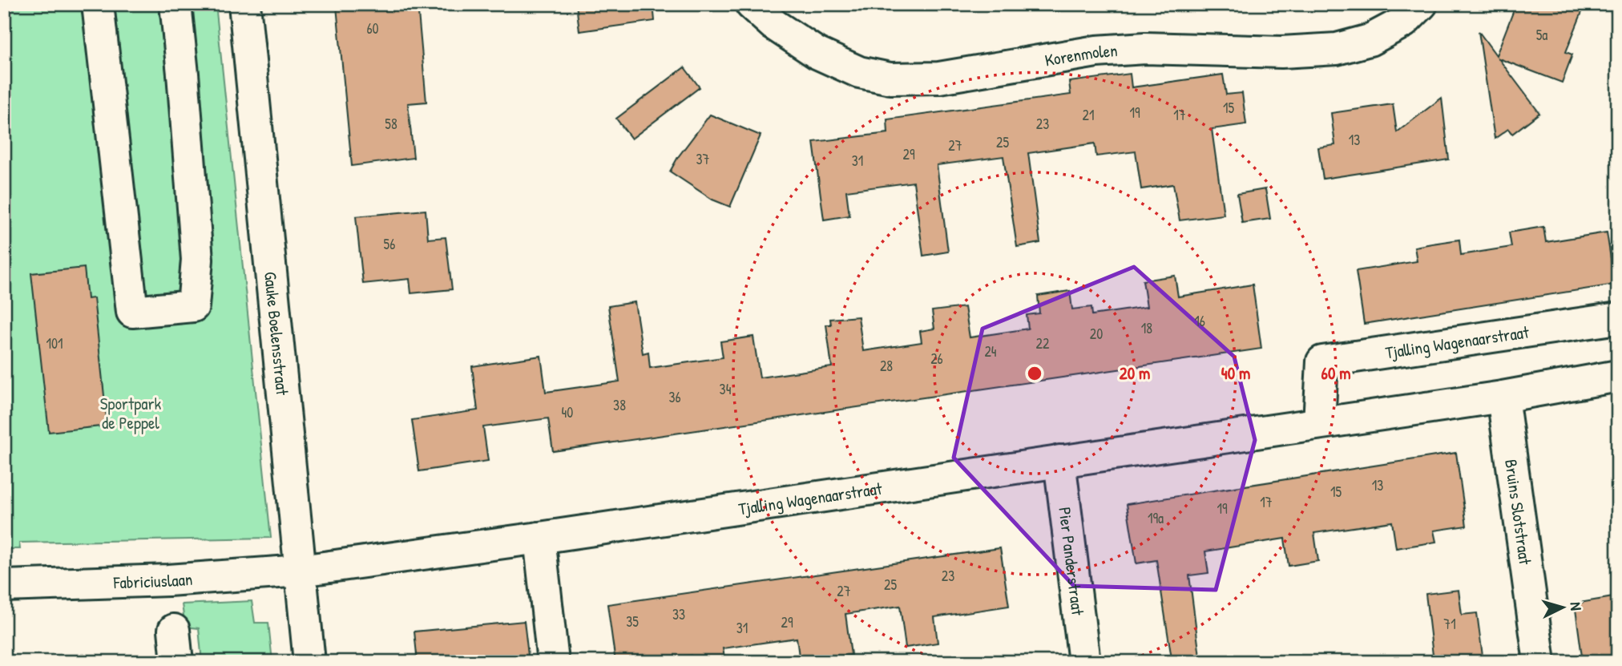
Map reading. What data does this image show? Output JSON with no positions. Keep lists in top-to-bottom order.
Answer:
{
  "streets": {
    "street": [
      "Korenmolen",
      "Gauke Boelensstraat",
      "Tjalling Wagenaarstraat",
      "Bruins Slotstraat",
      "Pier Panderstraat",
      "Fabriciuslaan"
    ]
  },
  "crossings": [
    ["Gauke Boelensstraat", "Tjalling Wagenaarstraat"],
    ["Gauke Boelensstraat", "Fabriciuslaan"],
    ["Tjalling Wagenaarstraat", "Bruins Slotstraat"],
    ["Tjalling Wagenaarstraat", "Pier Panderstraat"],
    ["Tjalling Wagenaarstraat", "Fabriciuslaan"]
  ],
  "parks": ["Sportpark de Peppel"],
  "house_numbers": [
    "60",
    "5a",
    "15",
    "19",
    "21",
    "17",
    "58",
    "23",
    "13",
    "25",
    "27",
    "29",
    "37",
    "31",
    "56",
    "16",
    "18",
    "20",
    "101",
    "22",
    "24",
    "26",
    "28",
    "34",
    "36",
    "38",
    "40",
    "13",
    "15",
    "17",
    "19",
    "19a",
    "23",
    "25",
    "27",
    "33",
    "35",
    "29",
    "71",
    "31"
  ],
  "north": "right",
  "rings": ["20 m", "40 m", "60 m"]
}
